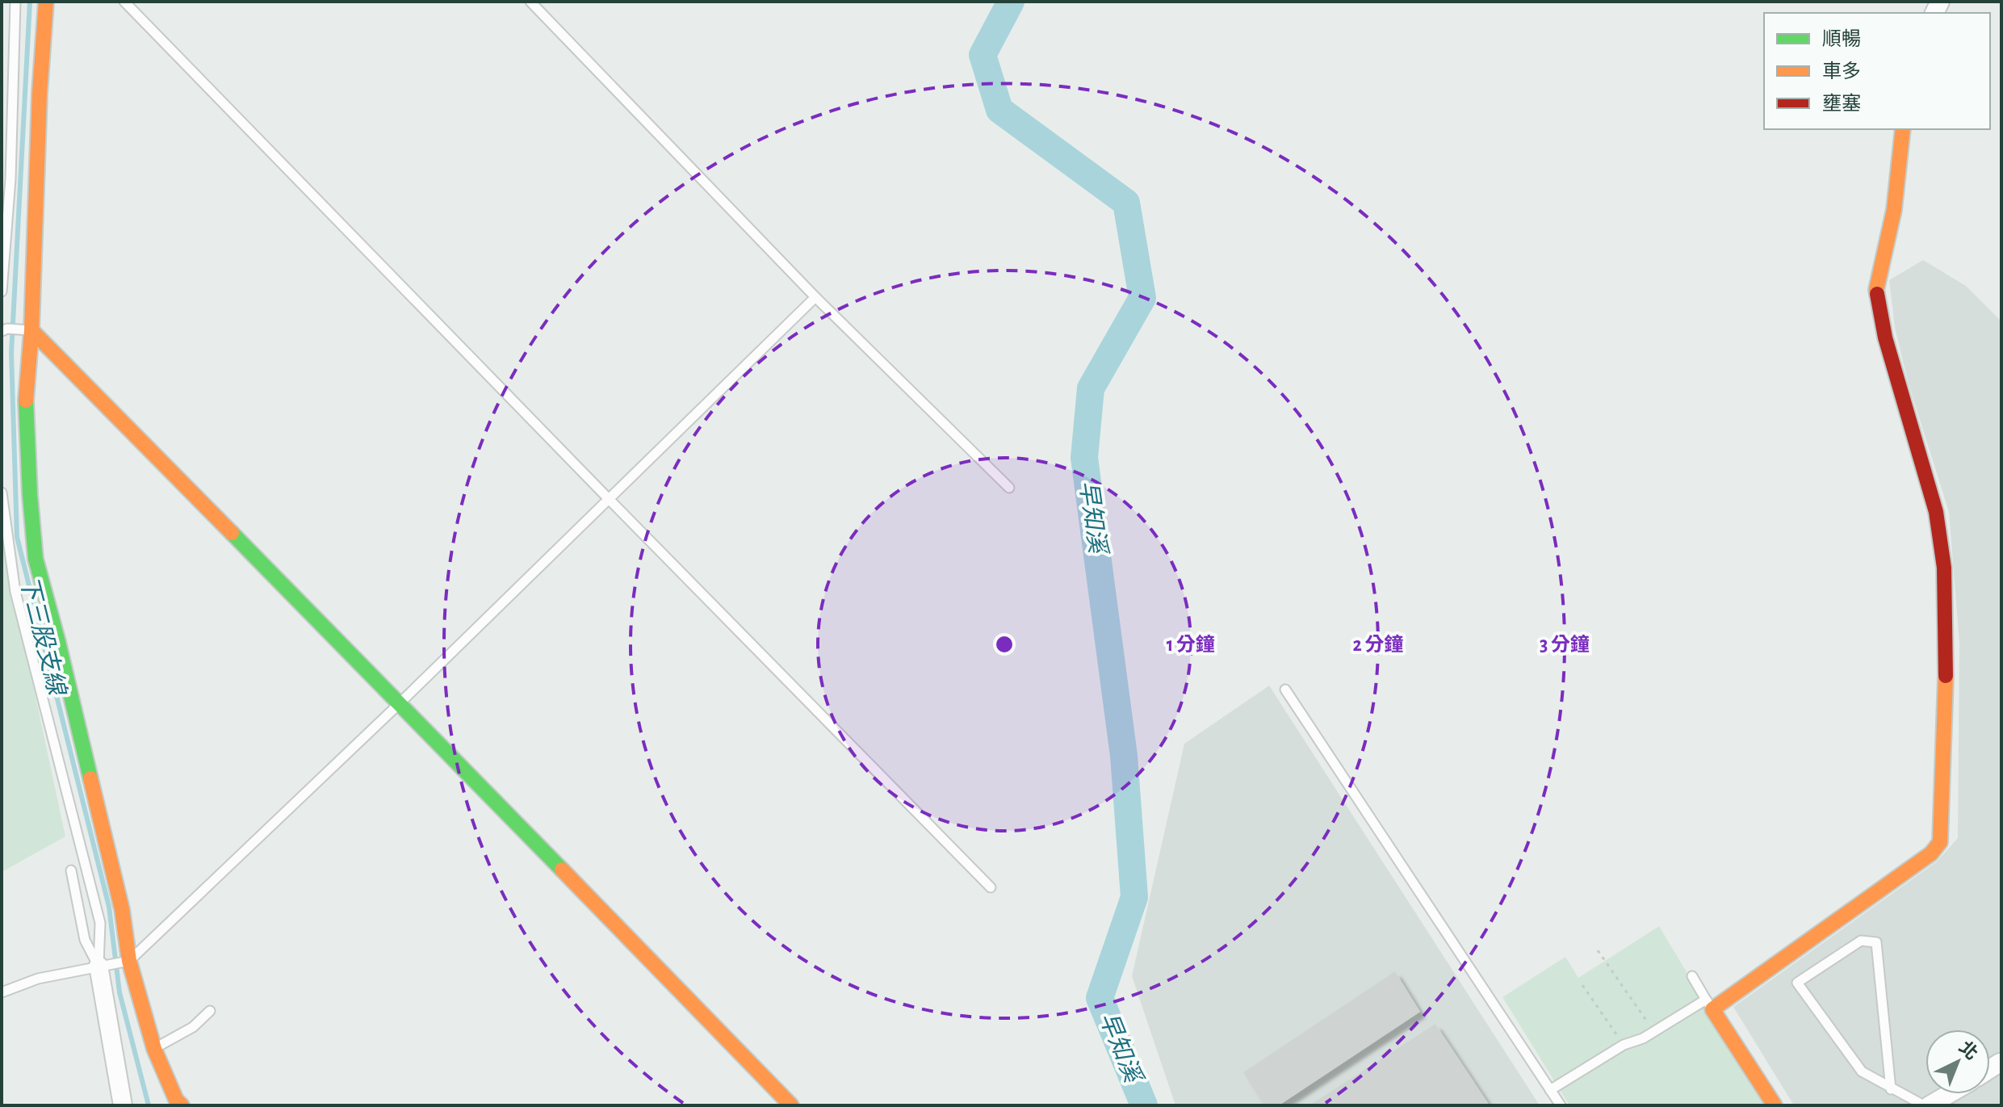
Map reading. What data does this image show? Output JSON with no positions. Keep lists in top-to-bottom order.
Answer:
{
  "water": ["早知溪", "下三股支線"],
  "legend": ["順暢", "車多", "壅塞"],
  "north": "top right",
  "rings": ["1 分鐘", "2 分鐘", "3 分鐘"]
}
